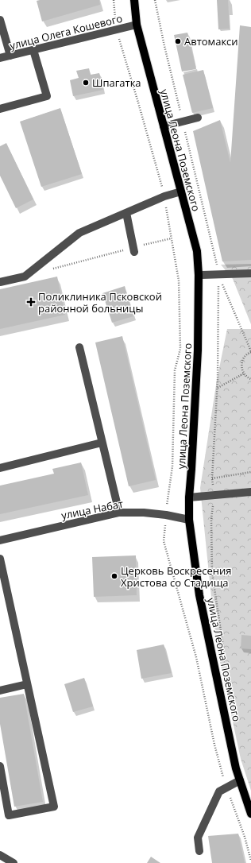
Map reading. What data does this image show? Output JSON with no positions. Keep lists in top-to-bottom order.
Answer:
{
  "streets": {
    "main road": ["улица Леона Поземского"],
    "street": ["улица Олега Кошевого", "улица Набат"]
  },
  "crossings": [
    ["улица Олега Кошевого", "улица Леона Поземского"],
    ["улица Леона Поземского", "улица Набат"]
  ],
  "places": {
    "other": ["Автомакси", "Шпагатка", "Церковь Воскресения Христова со Стадища"],
    "health": ["Поликлиника Псковской районной больницы"]
  }
}
